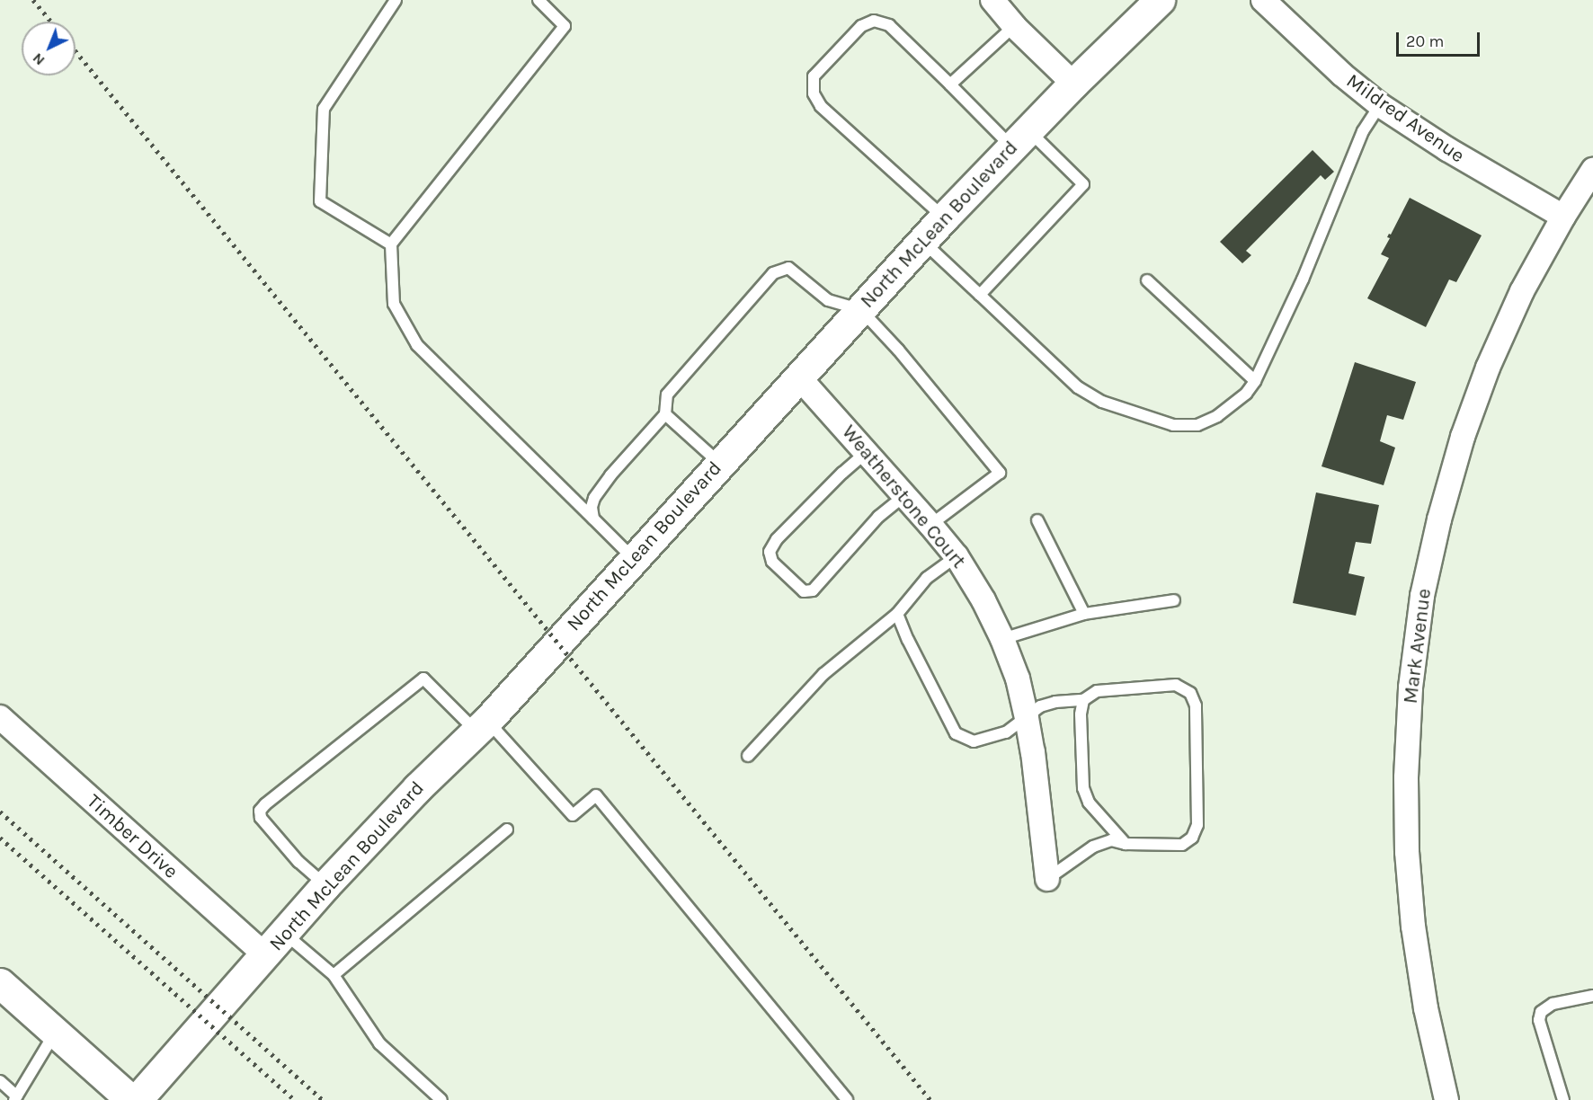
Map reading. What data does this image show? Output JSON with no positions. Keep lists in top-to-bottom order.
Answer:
{
  "streets": {
    "main road": ["North McLean Boulevard"],
    "street": [
      "Mildred Avenue",
      "Weatherstone Court",
      "Mark Avenue",
      "Timber Drive"
    ]
  },
  "crossings": [
    ["Mildred Avenue", "Mark Avenue"],
    ["North McLean Boulevard", "Weatherstone Court"],
    ["North McLean Boulevard", "Timber Drive"]
  ],
  "scale_bar": "20 m",
  "north": "bottom left"
}
